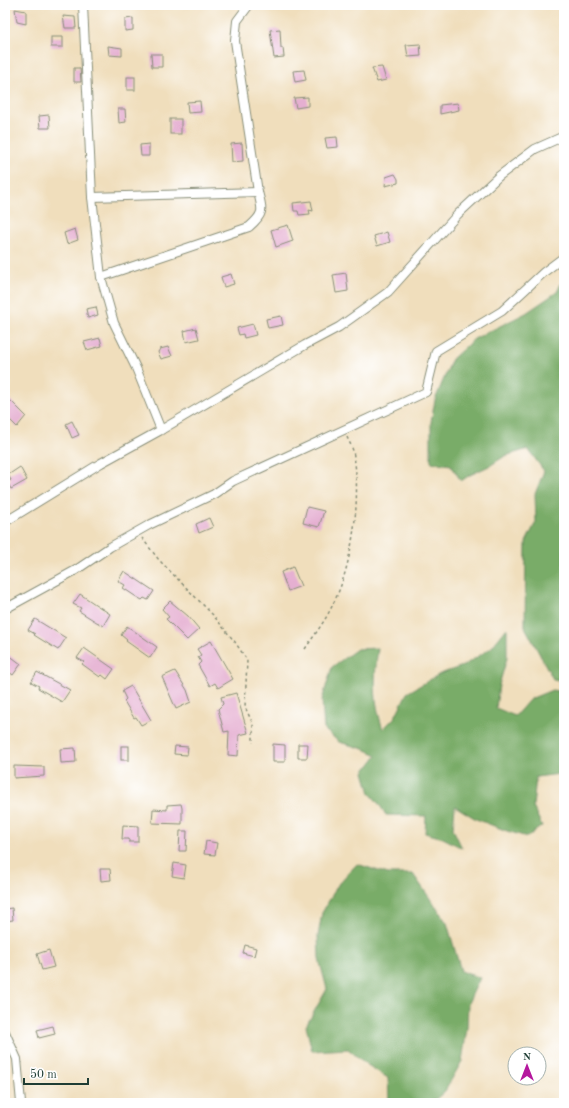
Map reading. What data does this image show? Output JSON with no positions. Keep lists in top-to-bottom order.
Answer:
{
  "scale_bar": "50 m",
  "north": "top"
}
